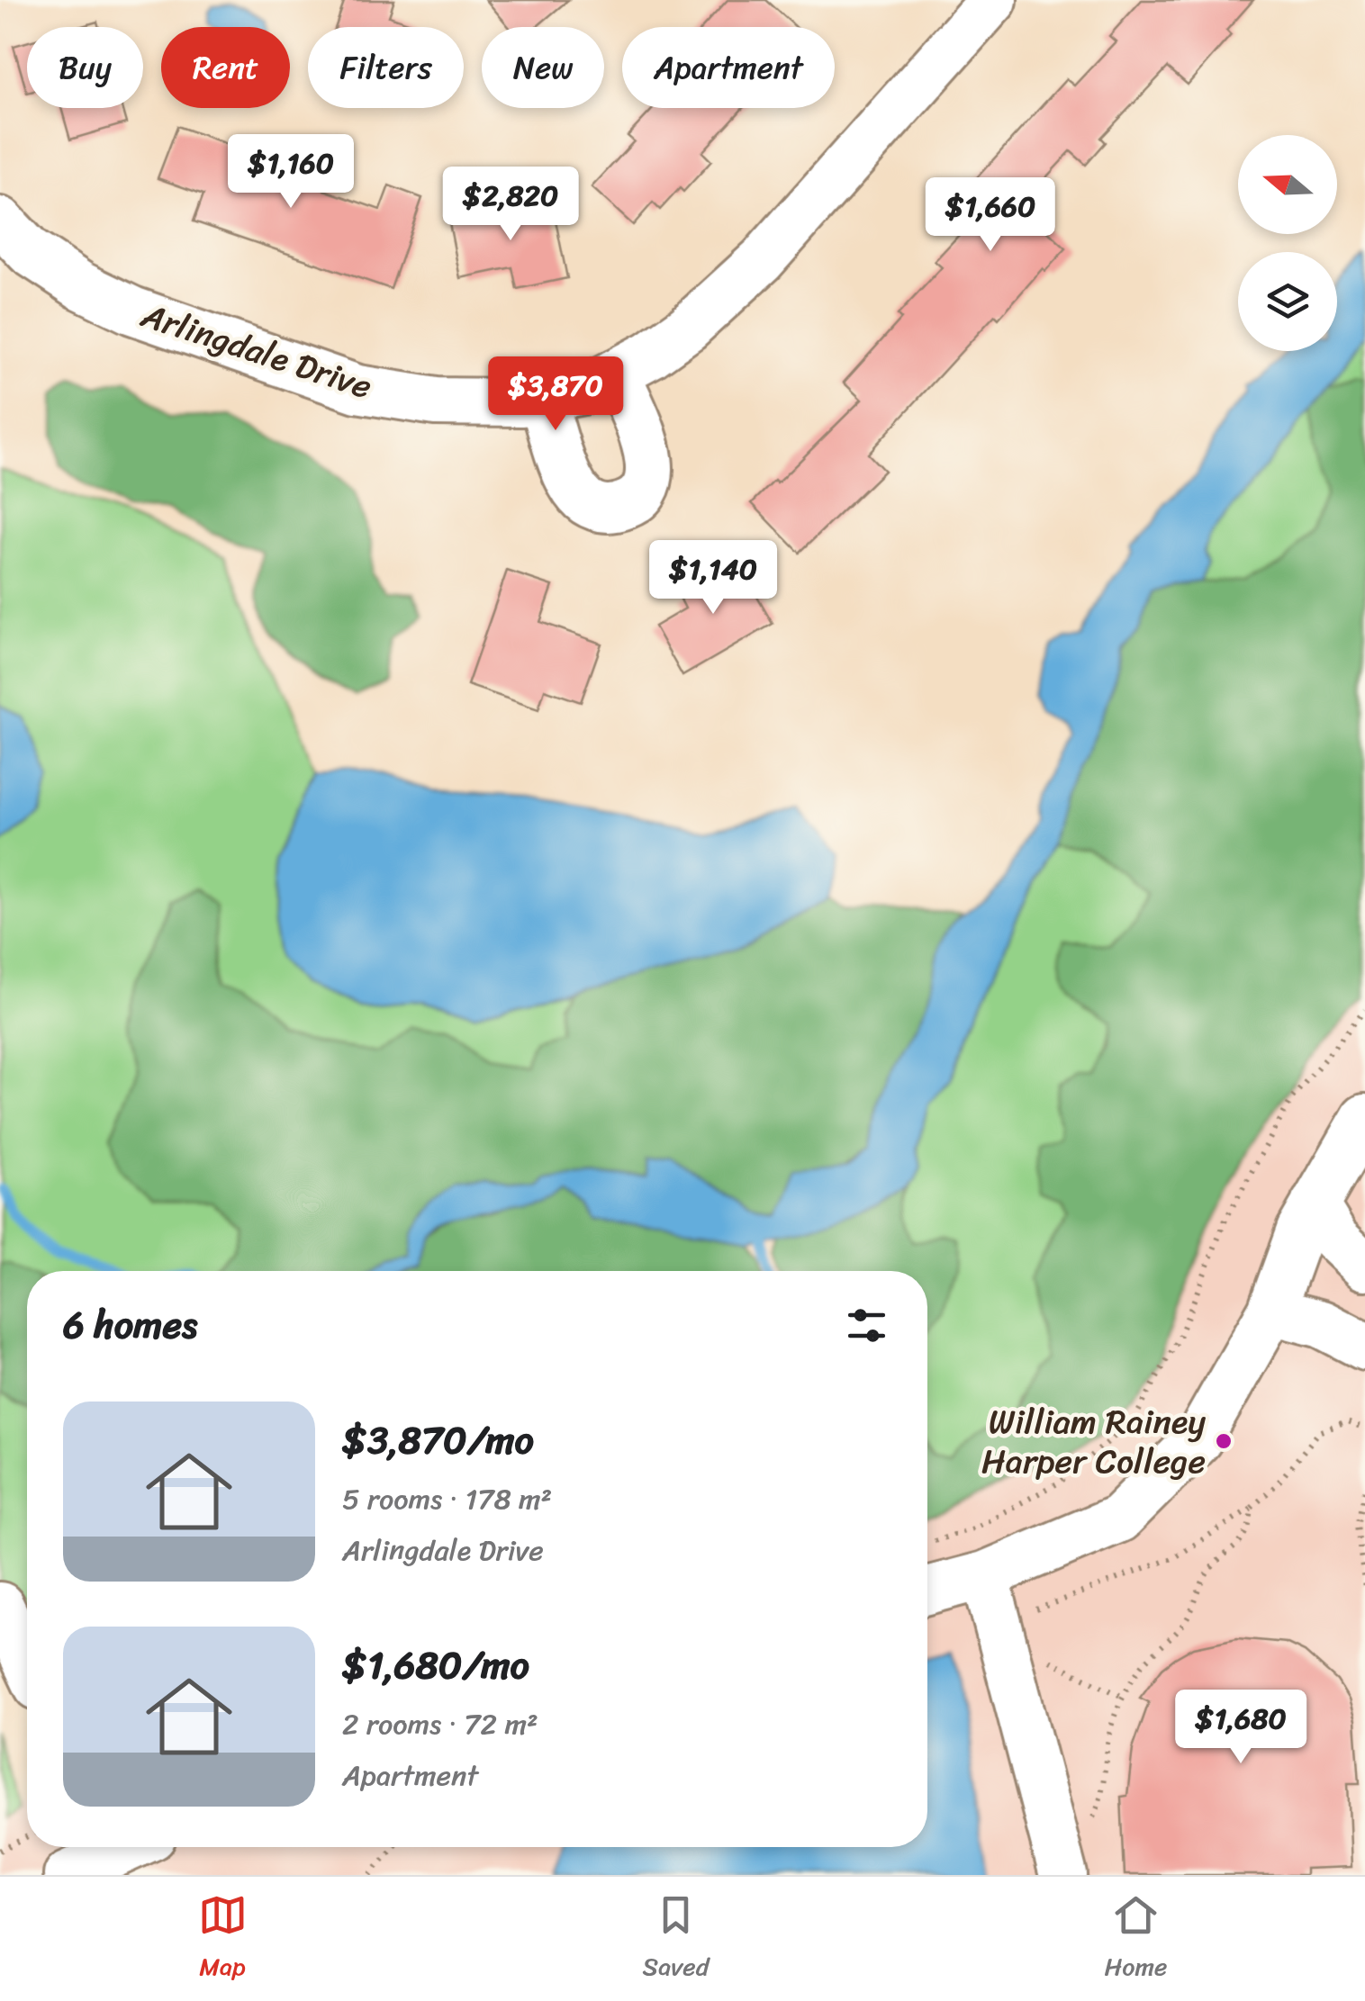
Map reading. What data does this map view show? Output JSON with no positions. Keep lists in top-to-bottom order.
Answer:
{
  "streets": {
    "street": ["Arlingdale Drive"]
  },
  "places": ["William Rainey Harper College"],
  "north": "left",
  "page": {
    "chip": [
      "Buy",
      "Rent",
      "Filters",
      "New",
      "Apartment"
    ],
    "price": [
      "$1,160",
      "$2,820",
      "$1,660",
      "$3,870",
      "$1,140",
      "$1,680"
    ],
    "heading": "6 homes",
    "list": [
      {
        "name": "$3,870/mo",
        "note": "5 rooms · 178 m² · Arlingdale Drive"
      },
      {
        "name": "$1,680/mo",
        "note": "2 rooms · 72 m² · Apartment"
      }
    ],
    "tabs": ["Map", "Saved", "Home"]
  }
}
